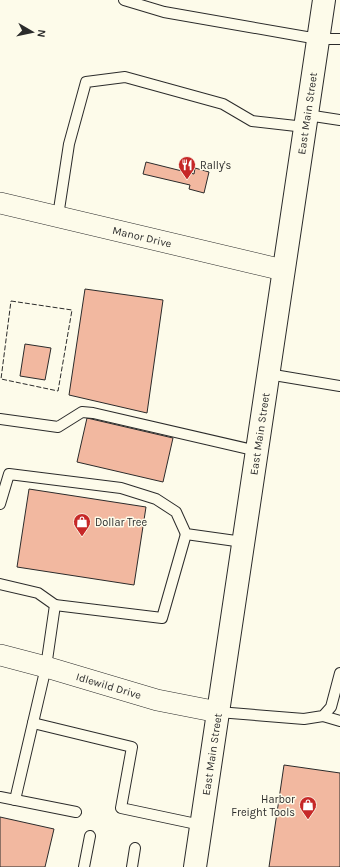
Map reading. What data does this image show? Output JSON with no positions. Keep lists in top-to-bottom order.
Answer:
{
  "streets": {
    "main road": ["East Main Street"],
    "street": ["Manor Drive", "Idlewild Drive"]
  },
  "crossings": [
    ["East Main Street", "Manor Drive"],
    ["East Main Street", "Idlewild Drive"]
  ],
  "places": {
    "restaurant": ["Rally's"],
    "shop": ["Dollar Tree", "Harbor Freight Tools"]
  },
  "north": "right"
}
